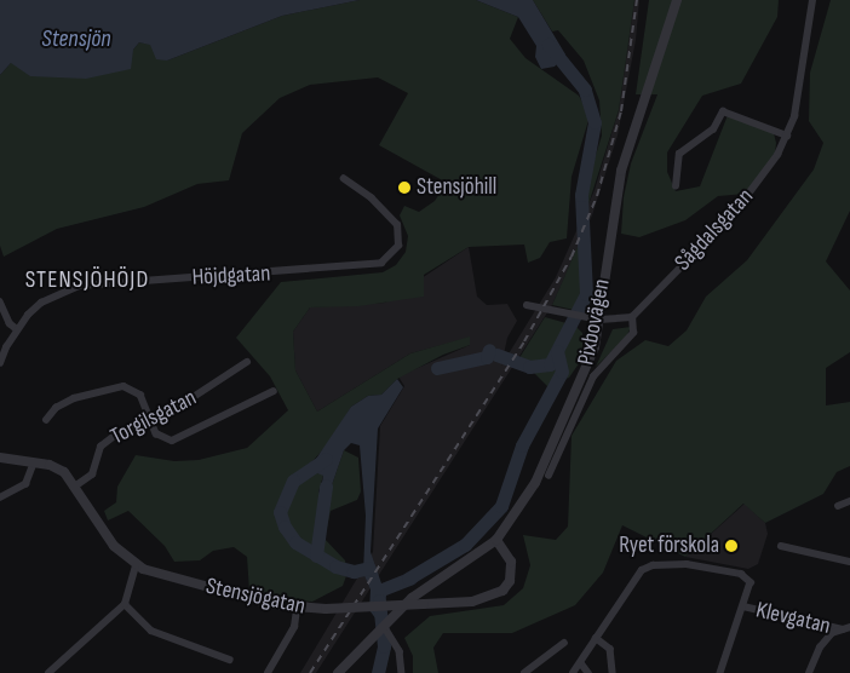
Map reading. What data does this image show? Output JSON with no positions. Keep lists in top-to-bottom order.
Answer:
{
  "streets": {
    "street": [
      "Sågdalsgatan",
      "Höjdgatan",
      "Pixbovägen",
      "Torgilsgatan",
      "Stensjögatan",
      "Klevgatan"
    ]
  },
  "crossings": [
    ["Pixbovägen", "Stensjögatan"],
    ["Torgilsgatan", "Stensjögatan"]
  ],
  "districts": ["STENSJÖHÖJD"],
  "water": ["Stensjön"],
  "places": ["Stensjöhill", "Ryet förskola"]
}
